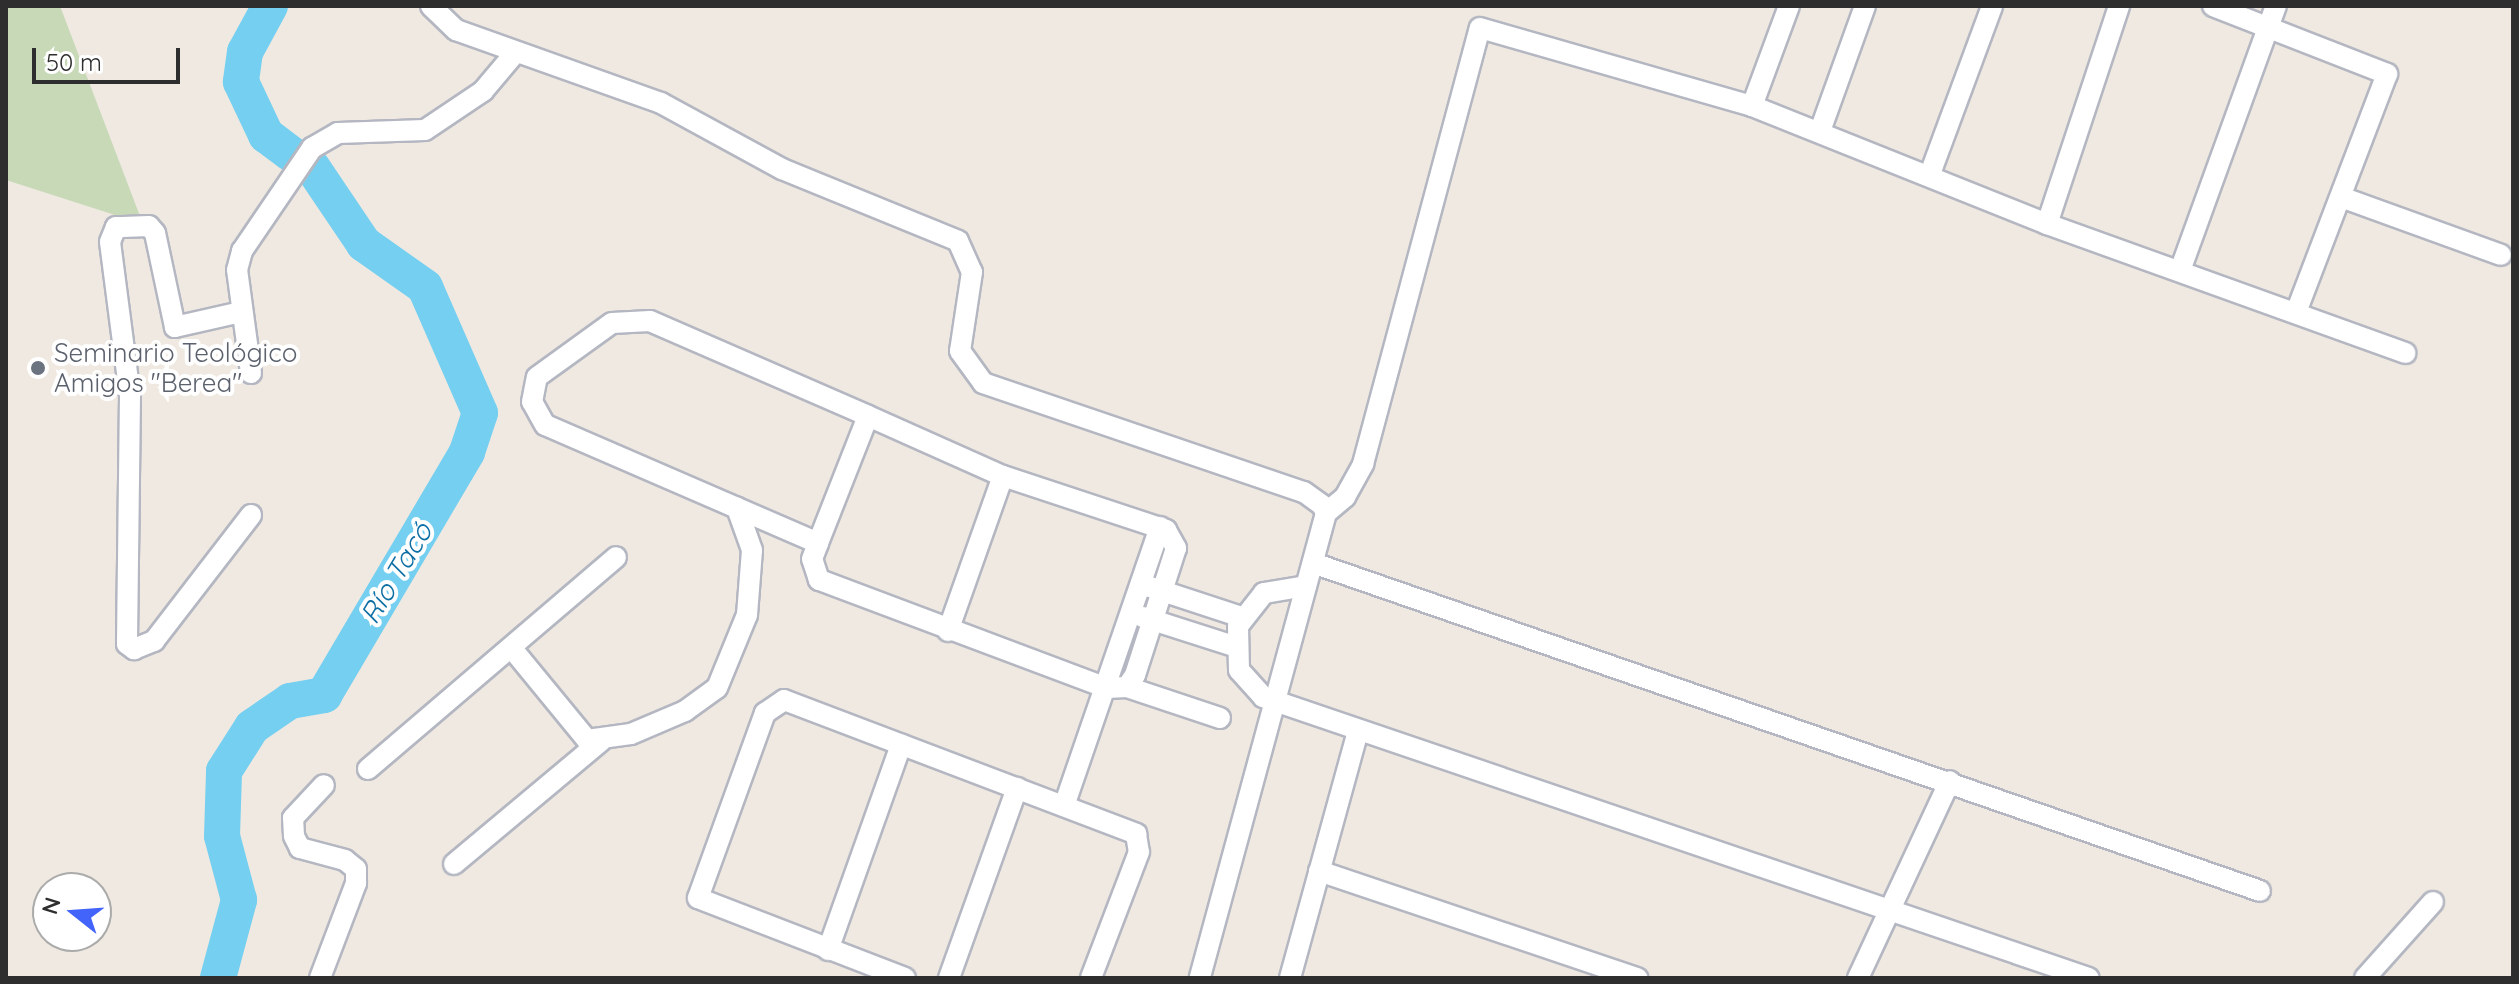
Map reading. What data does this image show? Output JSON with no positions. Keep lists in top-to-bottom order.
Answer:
{
  "water": ["Río Tacó"],
  "places": ["Seminario Teológico Amigos \"Berea\""],
  "scale_bar": "50 m",
  "north": "left"
}
